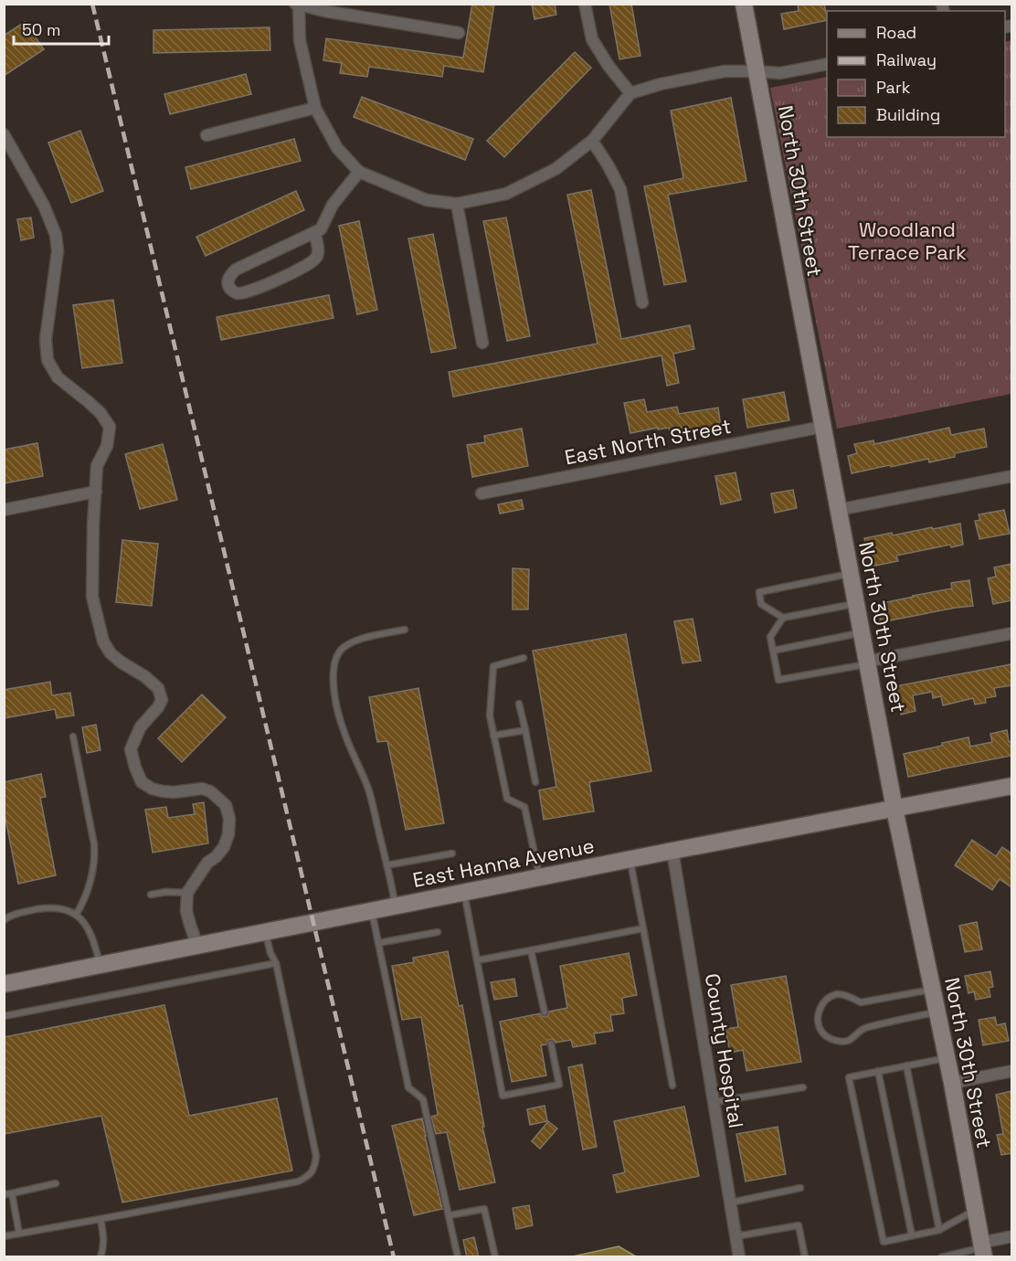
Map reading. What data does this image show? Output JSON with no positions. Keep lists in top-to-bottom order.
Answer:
{
  "streets": {
    "street": [
      "North 30th Street",
      "East North Street",
      "East Hanna Avenue",
      "County Hospital"
    ]
  },
  "crossings": [
    ["North 30th Street", "East North Street"],
    ["North 30th Street", "East Hanna Avenue"],
    ["East Hanna Avenue", "County Hospital"]
  ],
  "parks": ["Woodland Terrace Park"],
  "legend": [
    "Road",
    "Railway",
    "Park",
    "Building"
  ],
  "scale_bar": "50 m"
}
